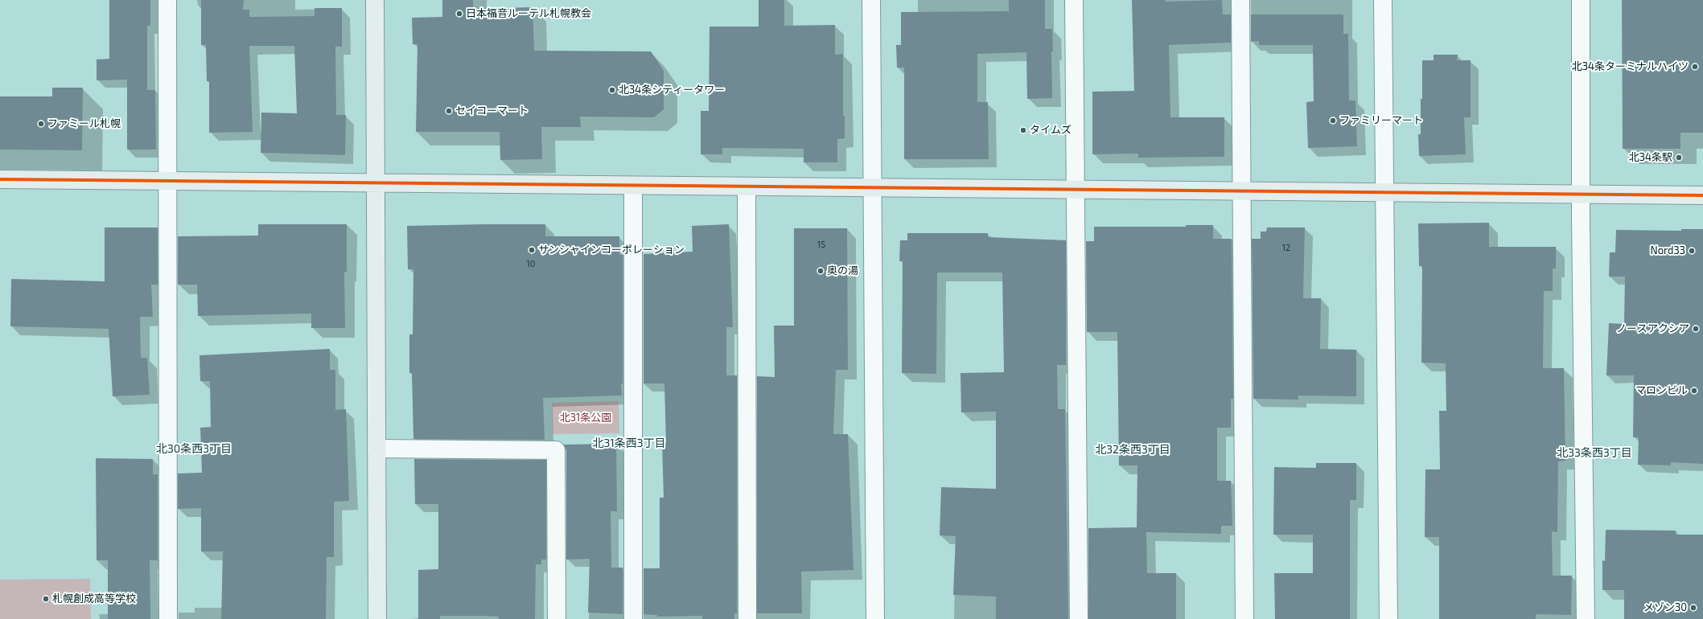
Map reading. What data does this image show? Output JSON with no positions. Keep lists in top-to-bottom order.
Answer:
{
  "districts": [
    "北31条西3丁目",
    "北30条西3丁目",
    "北32条西3丁目",
    "北33条西3丁目"
  ],
  "parks": ["北31条公園"],
  "places": [
    "日本福音ルーテル札幌教会",
    "北34条ターミナルハイツ",
    "北34条シティータワー",
    "セイコーマート",
    "ファミリーマート",
    "ファミール札幌",
    "タイムズ",
    "北34条駅",
    "サンシャインコーポレーション",
    "Nord33",
    "奥の湯",
    "ノースアクシア",
    "マロンビル",
    "札幌創成高等学校",
    "メゾン30"
  ],
  "house_numbers": ["15", "12", "10"]
}
